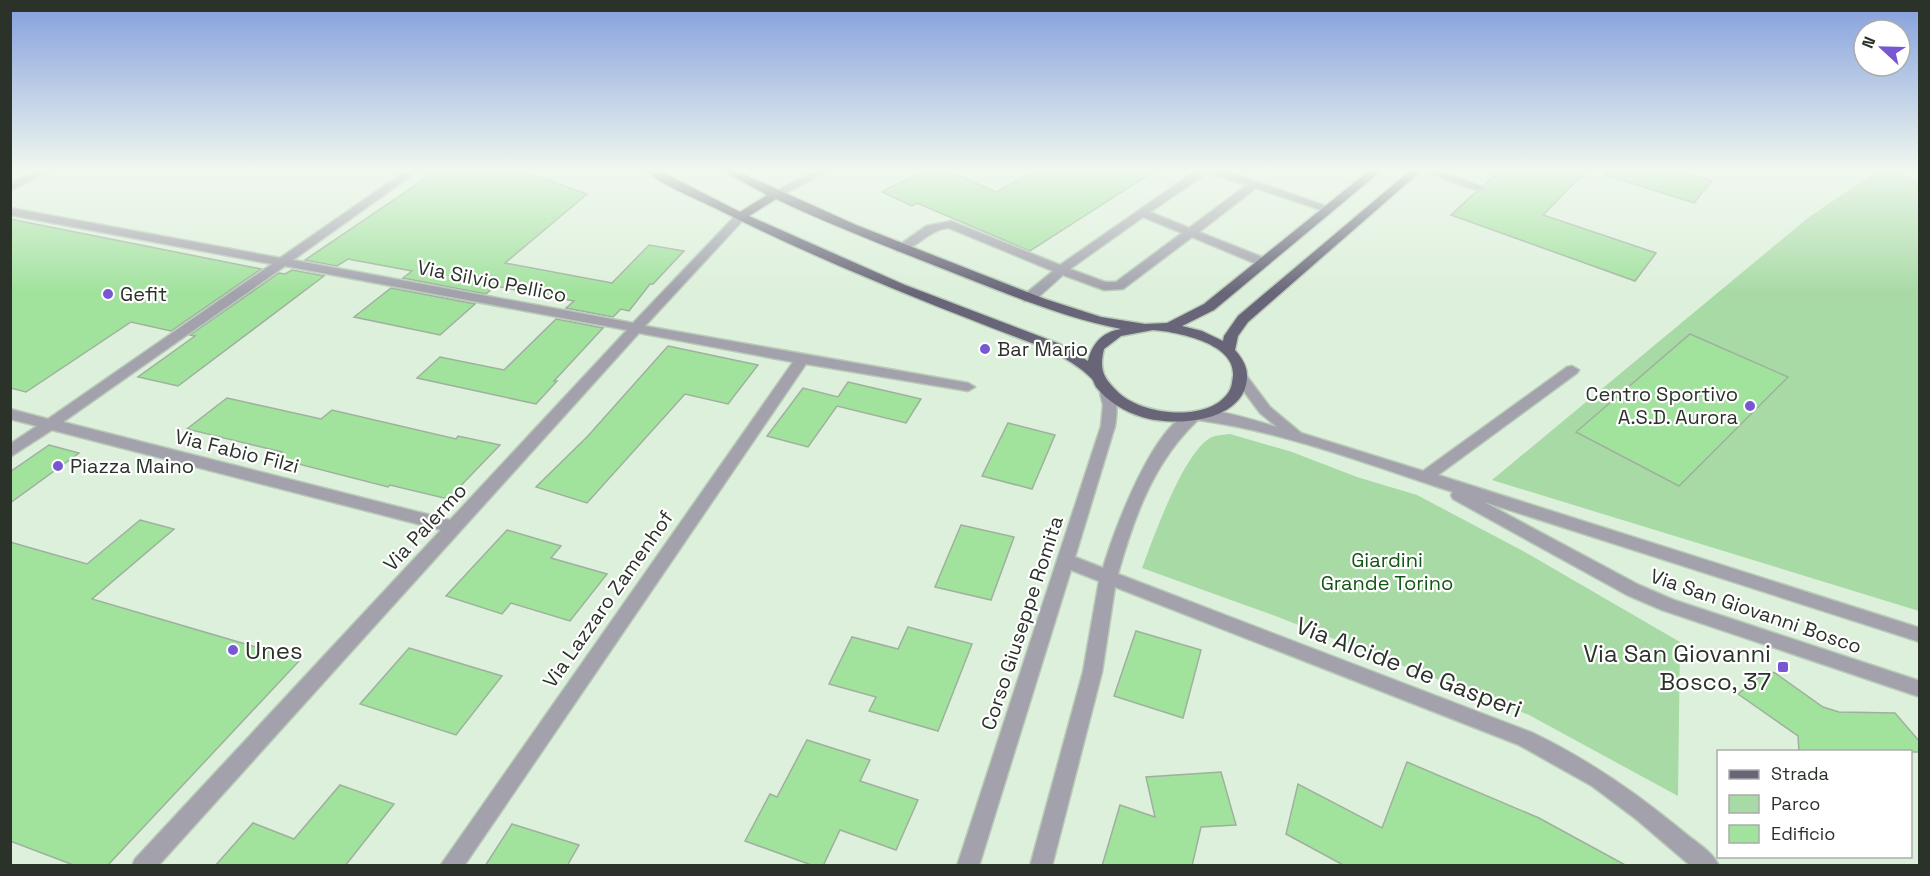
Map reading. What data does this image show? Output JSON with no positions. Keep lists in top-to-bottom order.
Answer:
{
  "streets": {
    "street": [
      "Via Silvio Pellico",
      "Via Fabio Filzi",
      "Via Palermo",
      "Via Lazzaro Zamenhof",
      "Via San Giovanni Bosco",
      "Corso Giuseppe Romita",
      "Via Alcide de Gasperi"
    ]
  },
  "crossings": [
    ["Via Silvio Pellico", "Via Palermo"],
    ["Via Silvio Pellico", "Via Lazzaro Zamenhof"],
    ["Via Fabio Filzi", "Via Palermo"],
    ["Corso Giuseppe Romita", "Via Alcide de Gasperi"]
  ],
  "parks": ["Giardini Grande Torino"],
  "places": {
    "other": [
      "Gefit",
      "Bar Mario",
      "Centro Sportivo A.S.D. Aurora",
      "Piazza Maino",
      "Unes"
    ],
    "transit": ["Via San Giovanni Bosco, 37"]
  },
  "legend": ["Strada", "Parco", "Edificio"],
  "north": "left"
}
